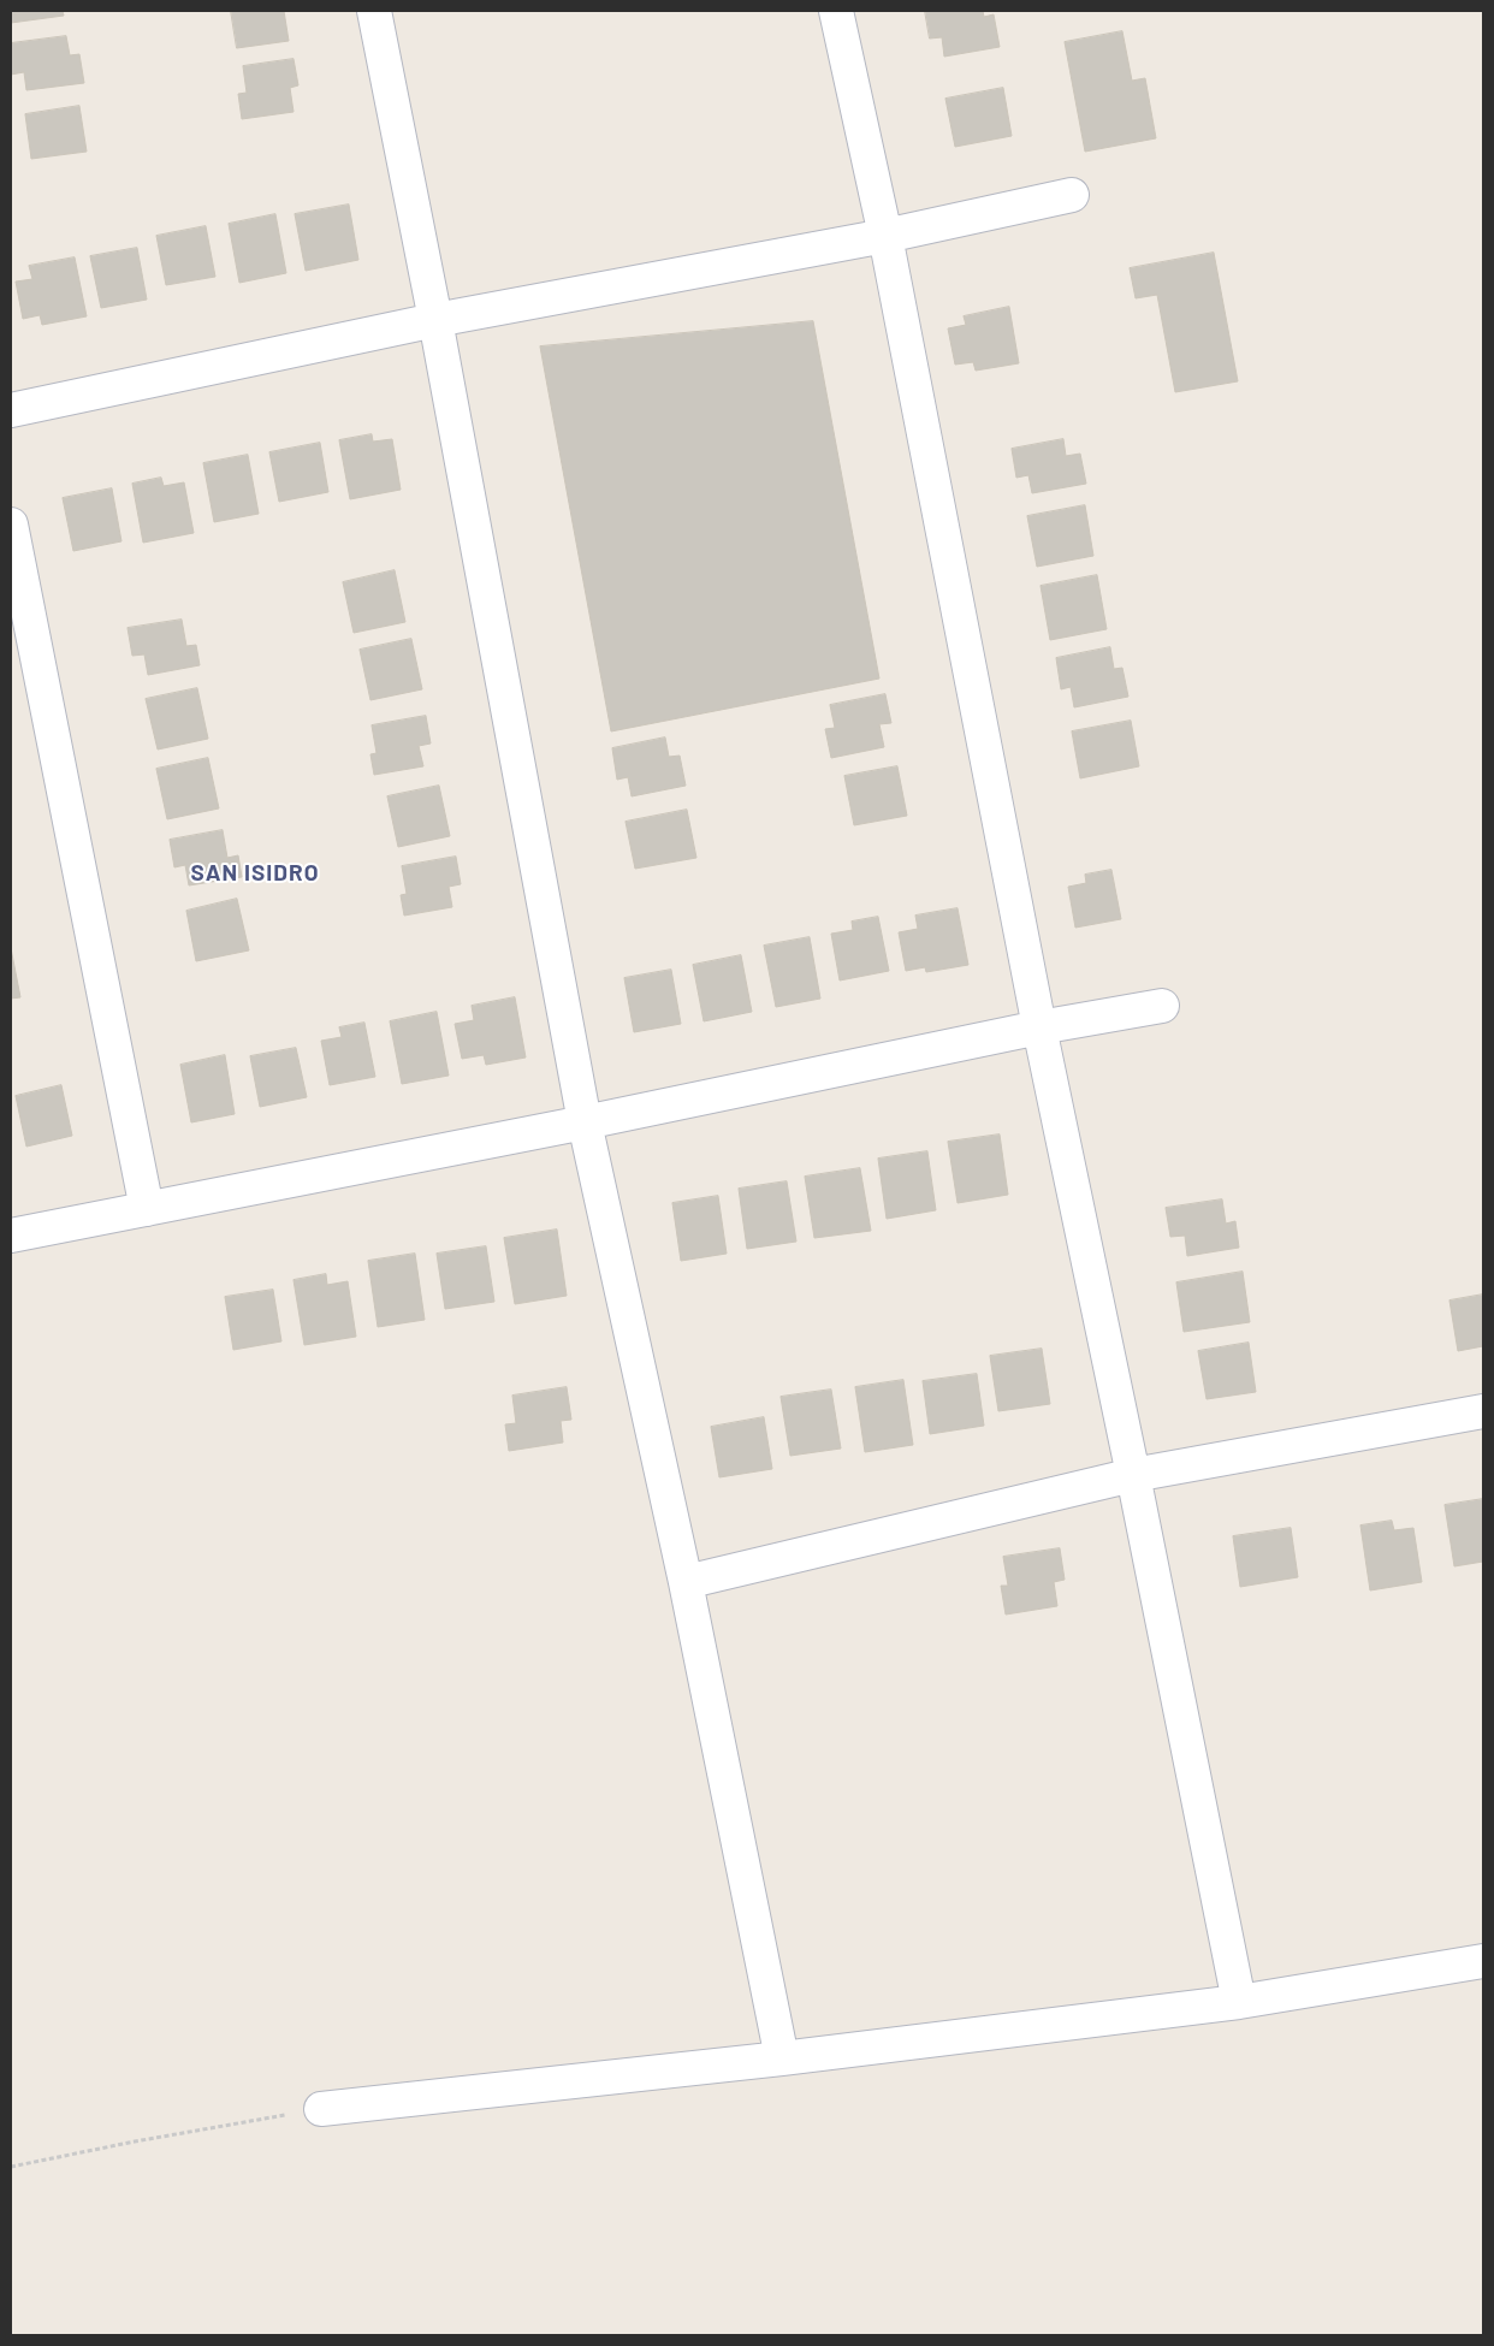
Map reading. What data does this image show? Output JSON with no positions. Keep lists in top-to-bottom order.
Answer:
{
  "districts": ["SAN ISIDRO"]
}
